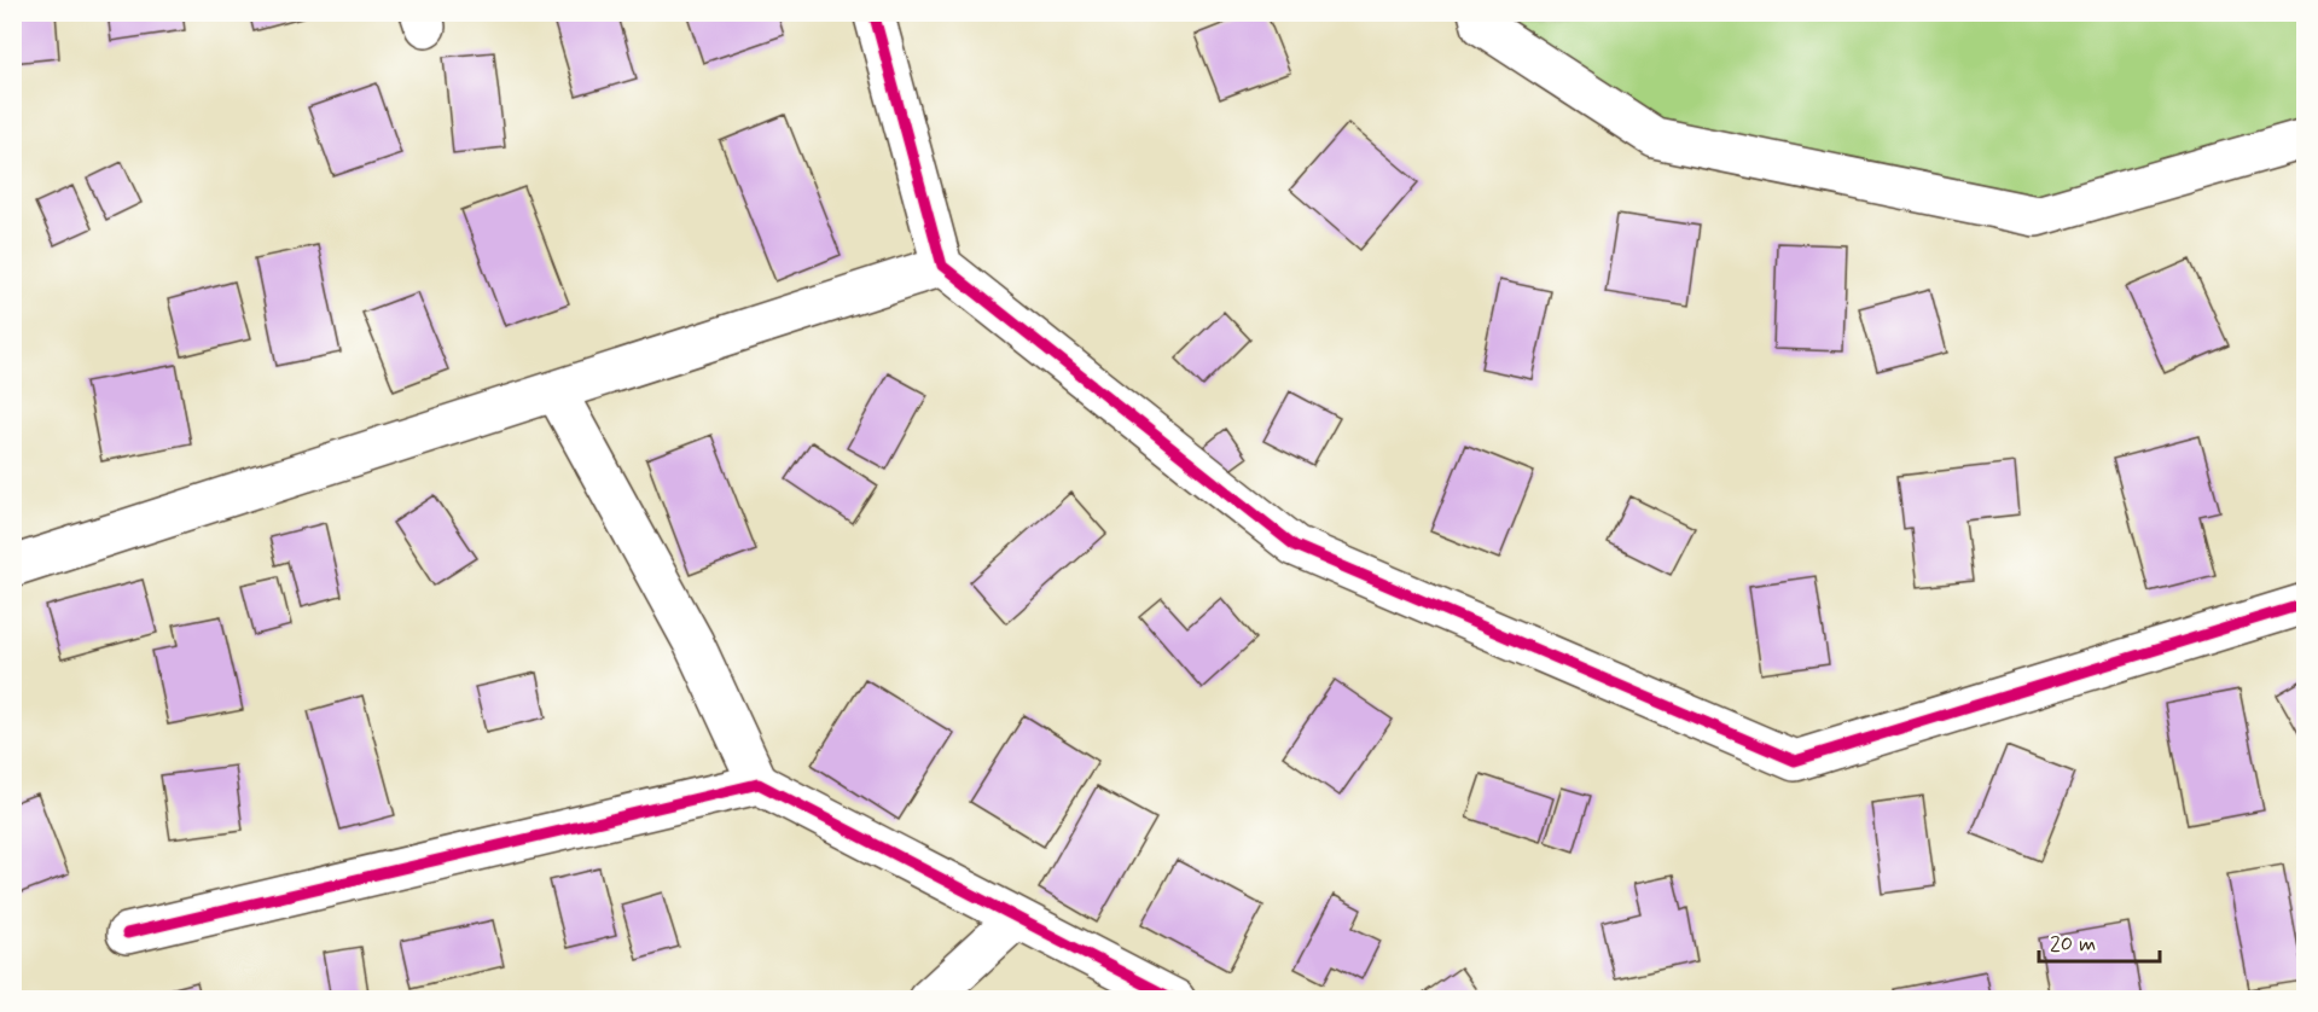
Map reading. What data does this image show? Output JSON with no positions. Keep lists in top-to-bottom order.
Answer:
{
  "scale_bar": "20 m"
}
